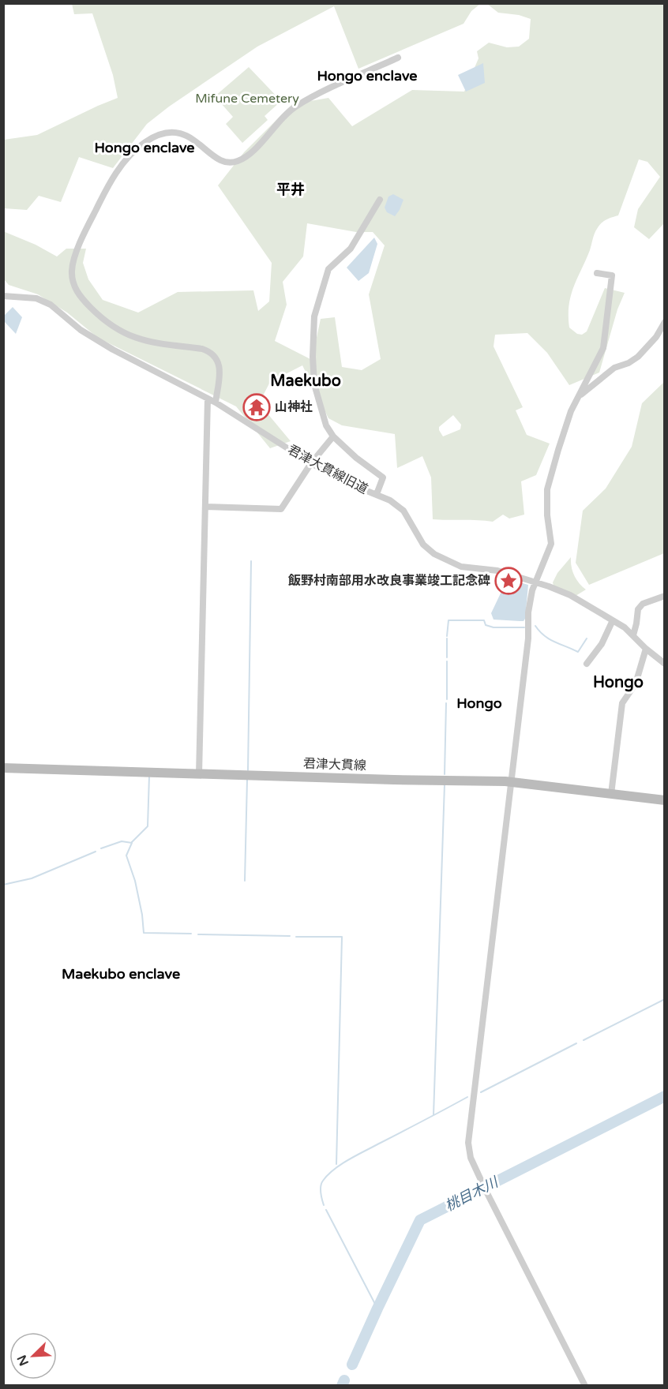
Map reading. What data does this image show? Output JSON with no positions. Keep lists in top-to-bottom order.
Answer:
{
  "streets": {
    "main road": ["君津大貫線"],
    "street": ["君津大貫線旧道"]
  },
  "districts": [
    "Hongo enclave",
    "Hongo enclave",
    "平井",
    "Maekubo",
    "Hongo",
    "Hongo",
    "Maekubo enclave"
  ],
  "water": ["桃目木川"],
  "parks": ["Mifune Cemetery"],
  "places": {
    "temple": ["山神社"],
    "place": ["飯野村南部用水改良事業竣工記念碑"]
  },
  "north": "bottom left"
}
